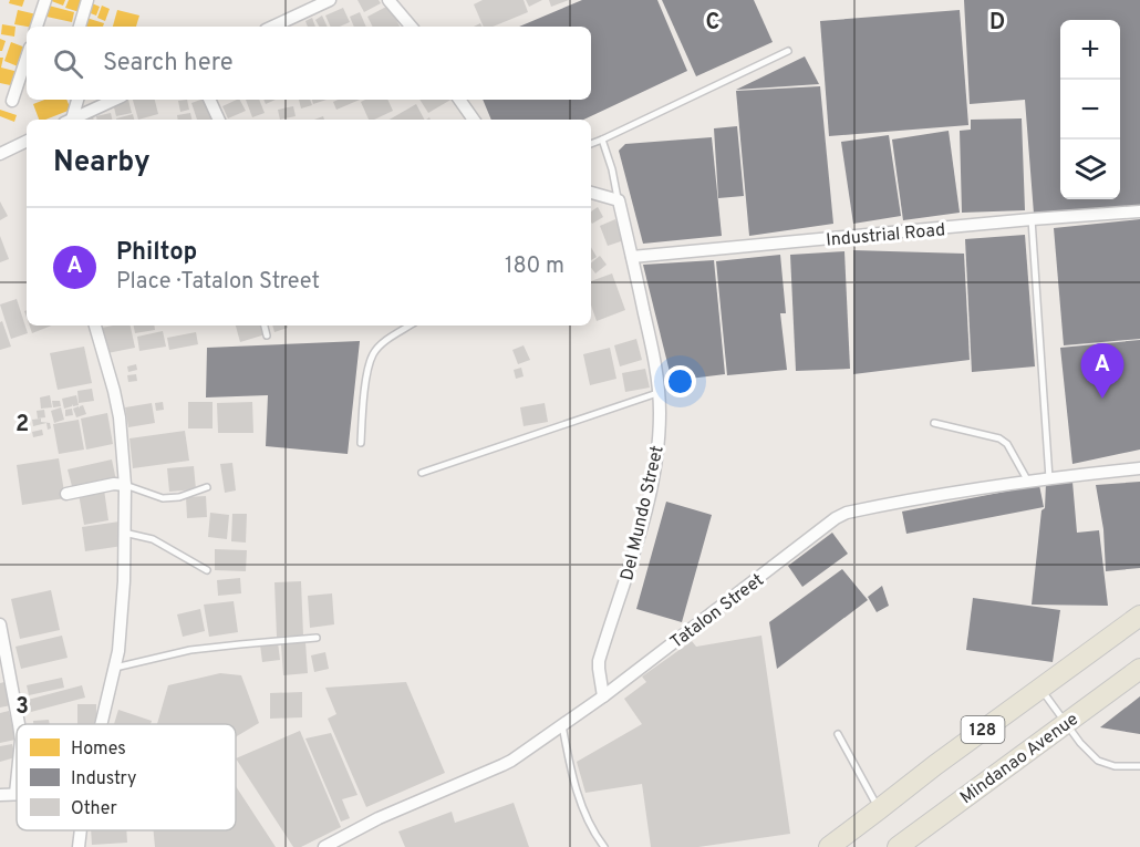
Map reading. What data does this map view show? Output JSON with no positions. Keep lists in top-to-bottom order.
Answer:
{
  "streets": {
    "main road": ["128", "Mindanao Avenue"],
    "street": ["Industrial Road", "Del Mundo Street", "Tatalon Street"]
  },
  "crossings": [
    ["Industrial Road", "Del Mundo Street"],
    ["Del Mundo Street", "Tatalon Street"]
  ],
  "legend": ["Homes", "Industry", "Other"],
  "page": {
    "map_buttons": ["+", "−"],
    "search": "Search here",
    "heading": "Nearby",
    "list": [
      {
        "mark": "A",
        "name": "Philtop",
        "note": "Place · Tatalon Street",
        "value": "180 m"
      }
    ],
    "pins": "A"
  },
  "grid": {
    "columns": ["C", "D"],
    "rows": ["2", "3"]
  }
}
